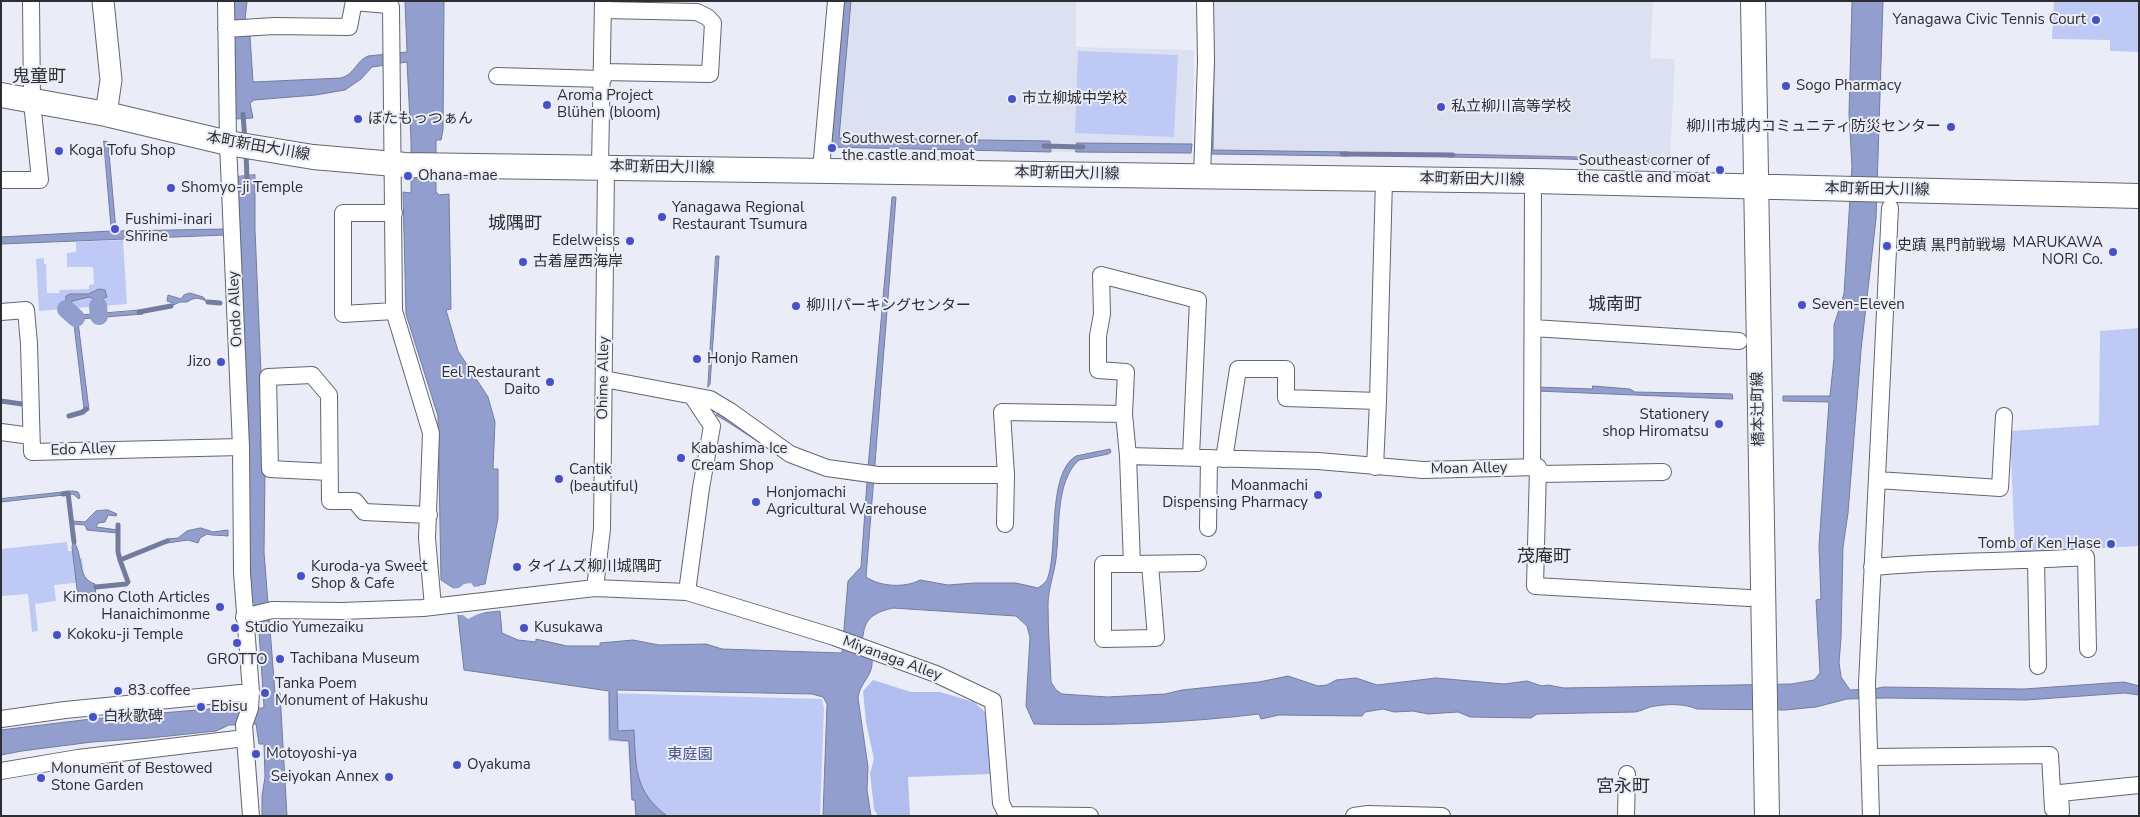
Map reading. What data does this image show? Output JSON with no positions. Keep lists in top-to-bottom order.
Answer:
{
  "streets": {
    "main road": ["本町新田大川線", "橋本辻町線"],
    "street": [
      "Ondo Alley",
      "Ohime Alley",
      "Edo Alley",
      "Moan Alley",
      "Miyanaga Alley"
    ]
  },
  "crossings": [
    ["本町新田大川線", "Ondo Alley"],
    ["本町新田大川線", "Ohime Alley"],
    ["本町新田大川線", "橋本辻町線"],
    ["Ondo Alley", "Edo Alley"],
    ["Ondo Alley", "Miyanaga Alley"],
    ["Ohime Alley", "Miyanaga Alley"]
  ],
  "districts": [
    "鬼童町",
    "城隅町",
    "城南町",
    "茂庵町",
    "宮永町"
  ],
  "parks": ["東庭園"],
  "places": [
    "Yanagawa Civic Tennis Court",
    "Sogo Pharmacy",
    "市立柳城中学校",
    "Aroma Project Blühen (bloom)",
    "私立柳川高等学校",
    "ぼたもっつぁん",
    "柳川市城内コミュニティ防災センター",
    "Southwest corner of the castle and moat",
    "Koga Tofu Shop",
    "Southeast corner of the castle and moat",
    "Ohana-mae",
    "Shomyo-ji Temple",
    "Yanagawa Regional Restaurant Tsumura",
    "Fushimi-inari Shrine",
    "Edelweiss",
    "史蹟 黒門前戦場",
    "MARUKAWA NORI Co.",
    "古着屋西海岸",
    "Seven-Eleven",
    "柳川パーキングセンター",
    "Honjo Ramen",
    "Jizo",
    "Eel Restaurant Daito",
    "Stationery shop Hiromatsu",
    "Kabashima Ice Cream Shop",
    "Cantik (beautiful)",
    "Moanmachi Dispensing Pharmacy",
    "Honjomachi Agricultural Warehouse",
    "Tomb of Ken Hase",
    "タイムズ柳川城隅町",
    "Kuroda-ya Sweet Shop & Cafe",
    "Kimono Cloth Articles Hanaichimonme",
    "Studio Yumezaiku",
    "Kusukawa",
    "Kokoku-ji Temple",
    "GROTTO",
    "Tachibana Museum",
    "83 coffee",
    "Tanka Poem Monument of Hakushu",
    "Ebisu",
    "白秋歌碑",
    "Motoyoshi-ya",
    "Oyakuma",
    "Seiyokan Annex",
    "Monument of Bestowed Stone Garden"
  ]
}
